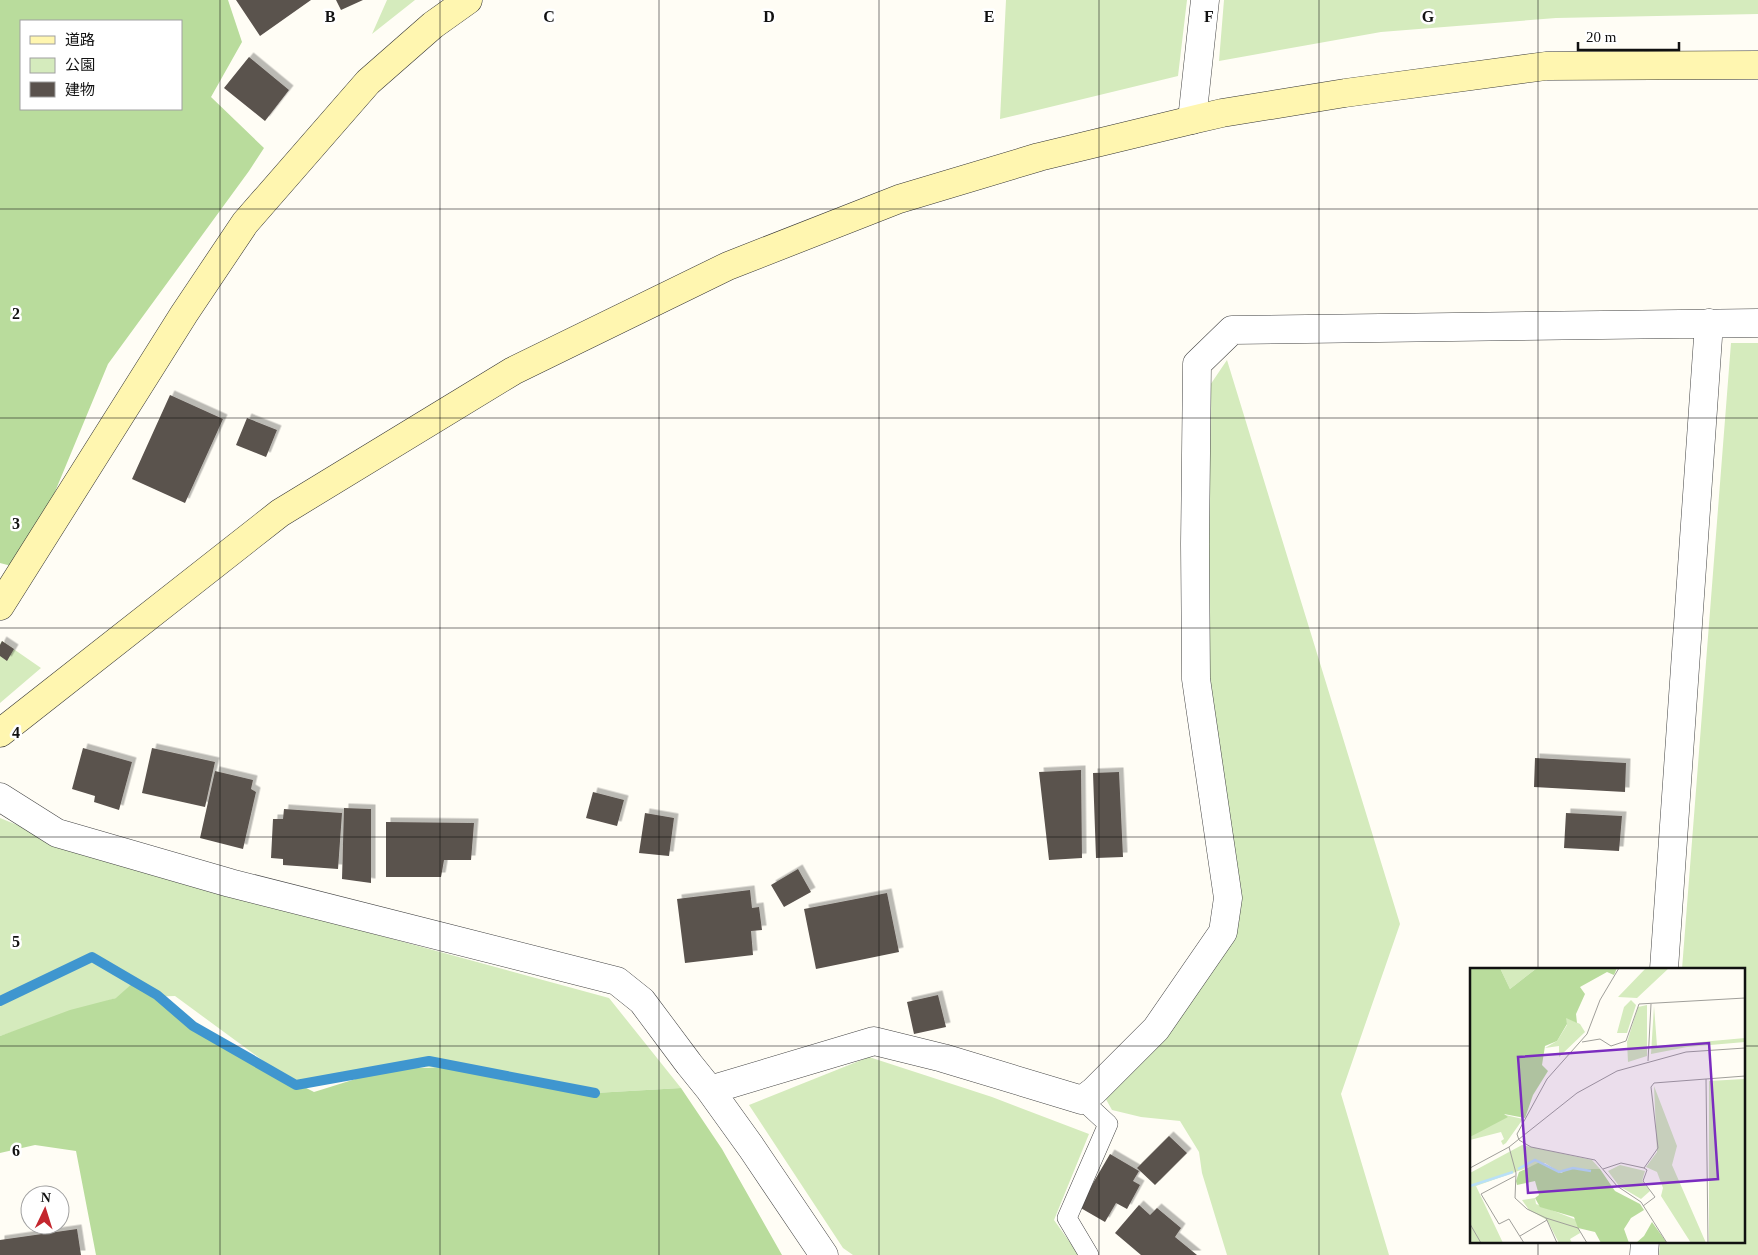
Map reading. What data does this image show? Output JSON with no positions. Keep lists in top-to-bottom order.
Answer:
{
  "legend": ["道路", "公園", "建物"],
  "scale_bar": "20 m",
  "north": "top",
  "grid": {
    "columns": [
      "B",
      "C",
      "D",
      "E",
      "F",
      "G"
    ],
    "rows": [
      "2",
      "3",
      "4",
      "5",
      "6"
    ]
  }
}
